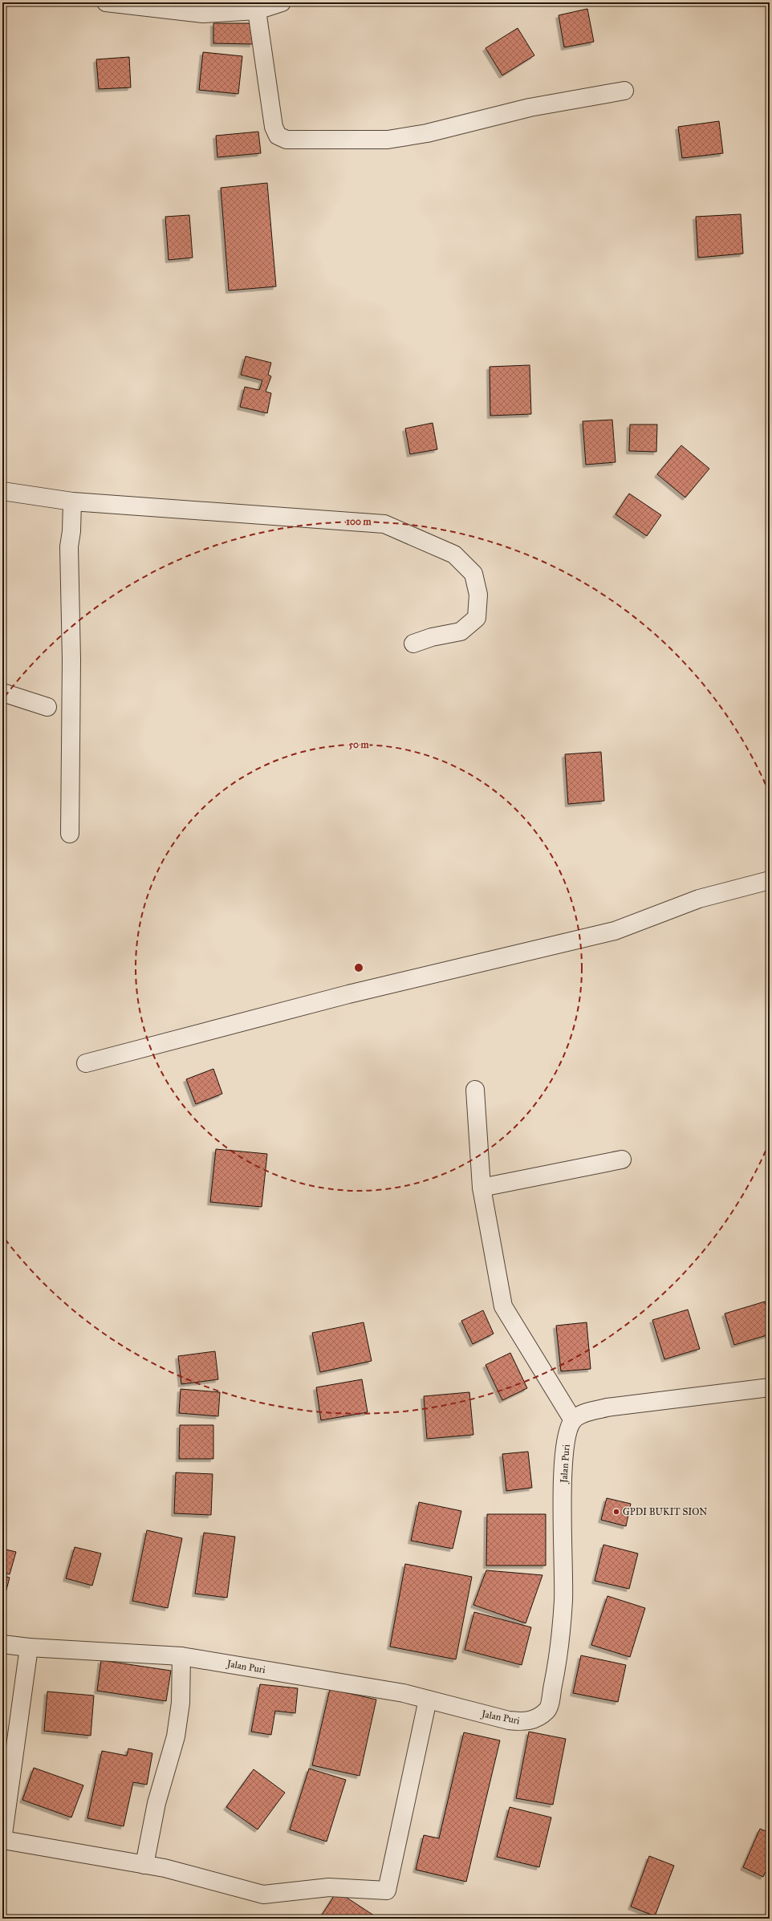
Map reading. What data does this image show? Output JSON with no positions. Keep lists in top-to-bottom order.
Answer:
{
  "streets": {
    "street": ["Jalan Puri"]
  },
  "places": ["GPDI BUKIT SION"],
  "rings": ["100 m", "50 m"]
}
